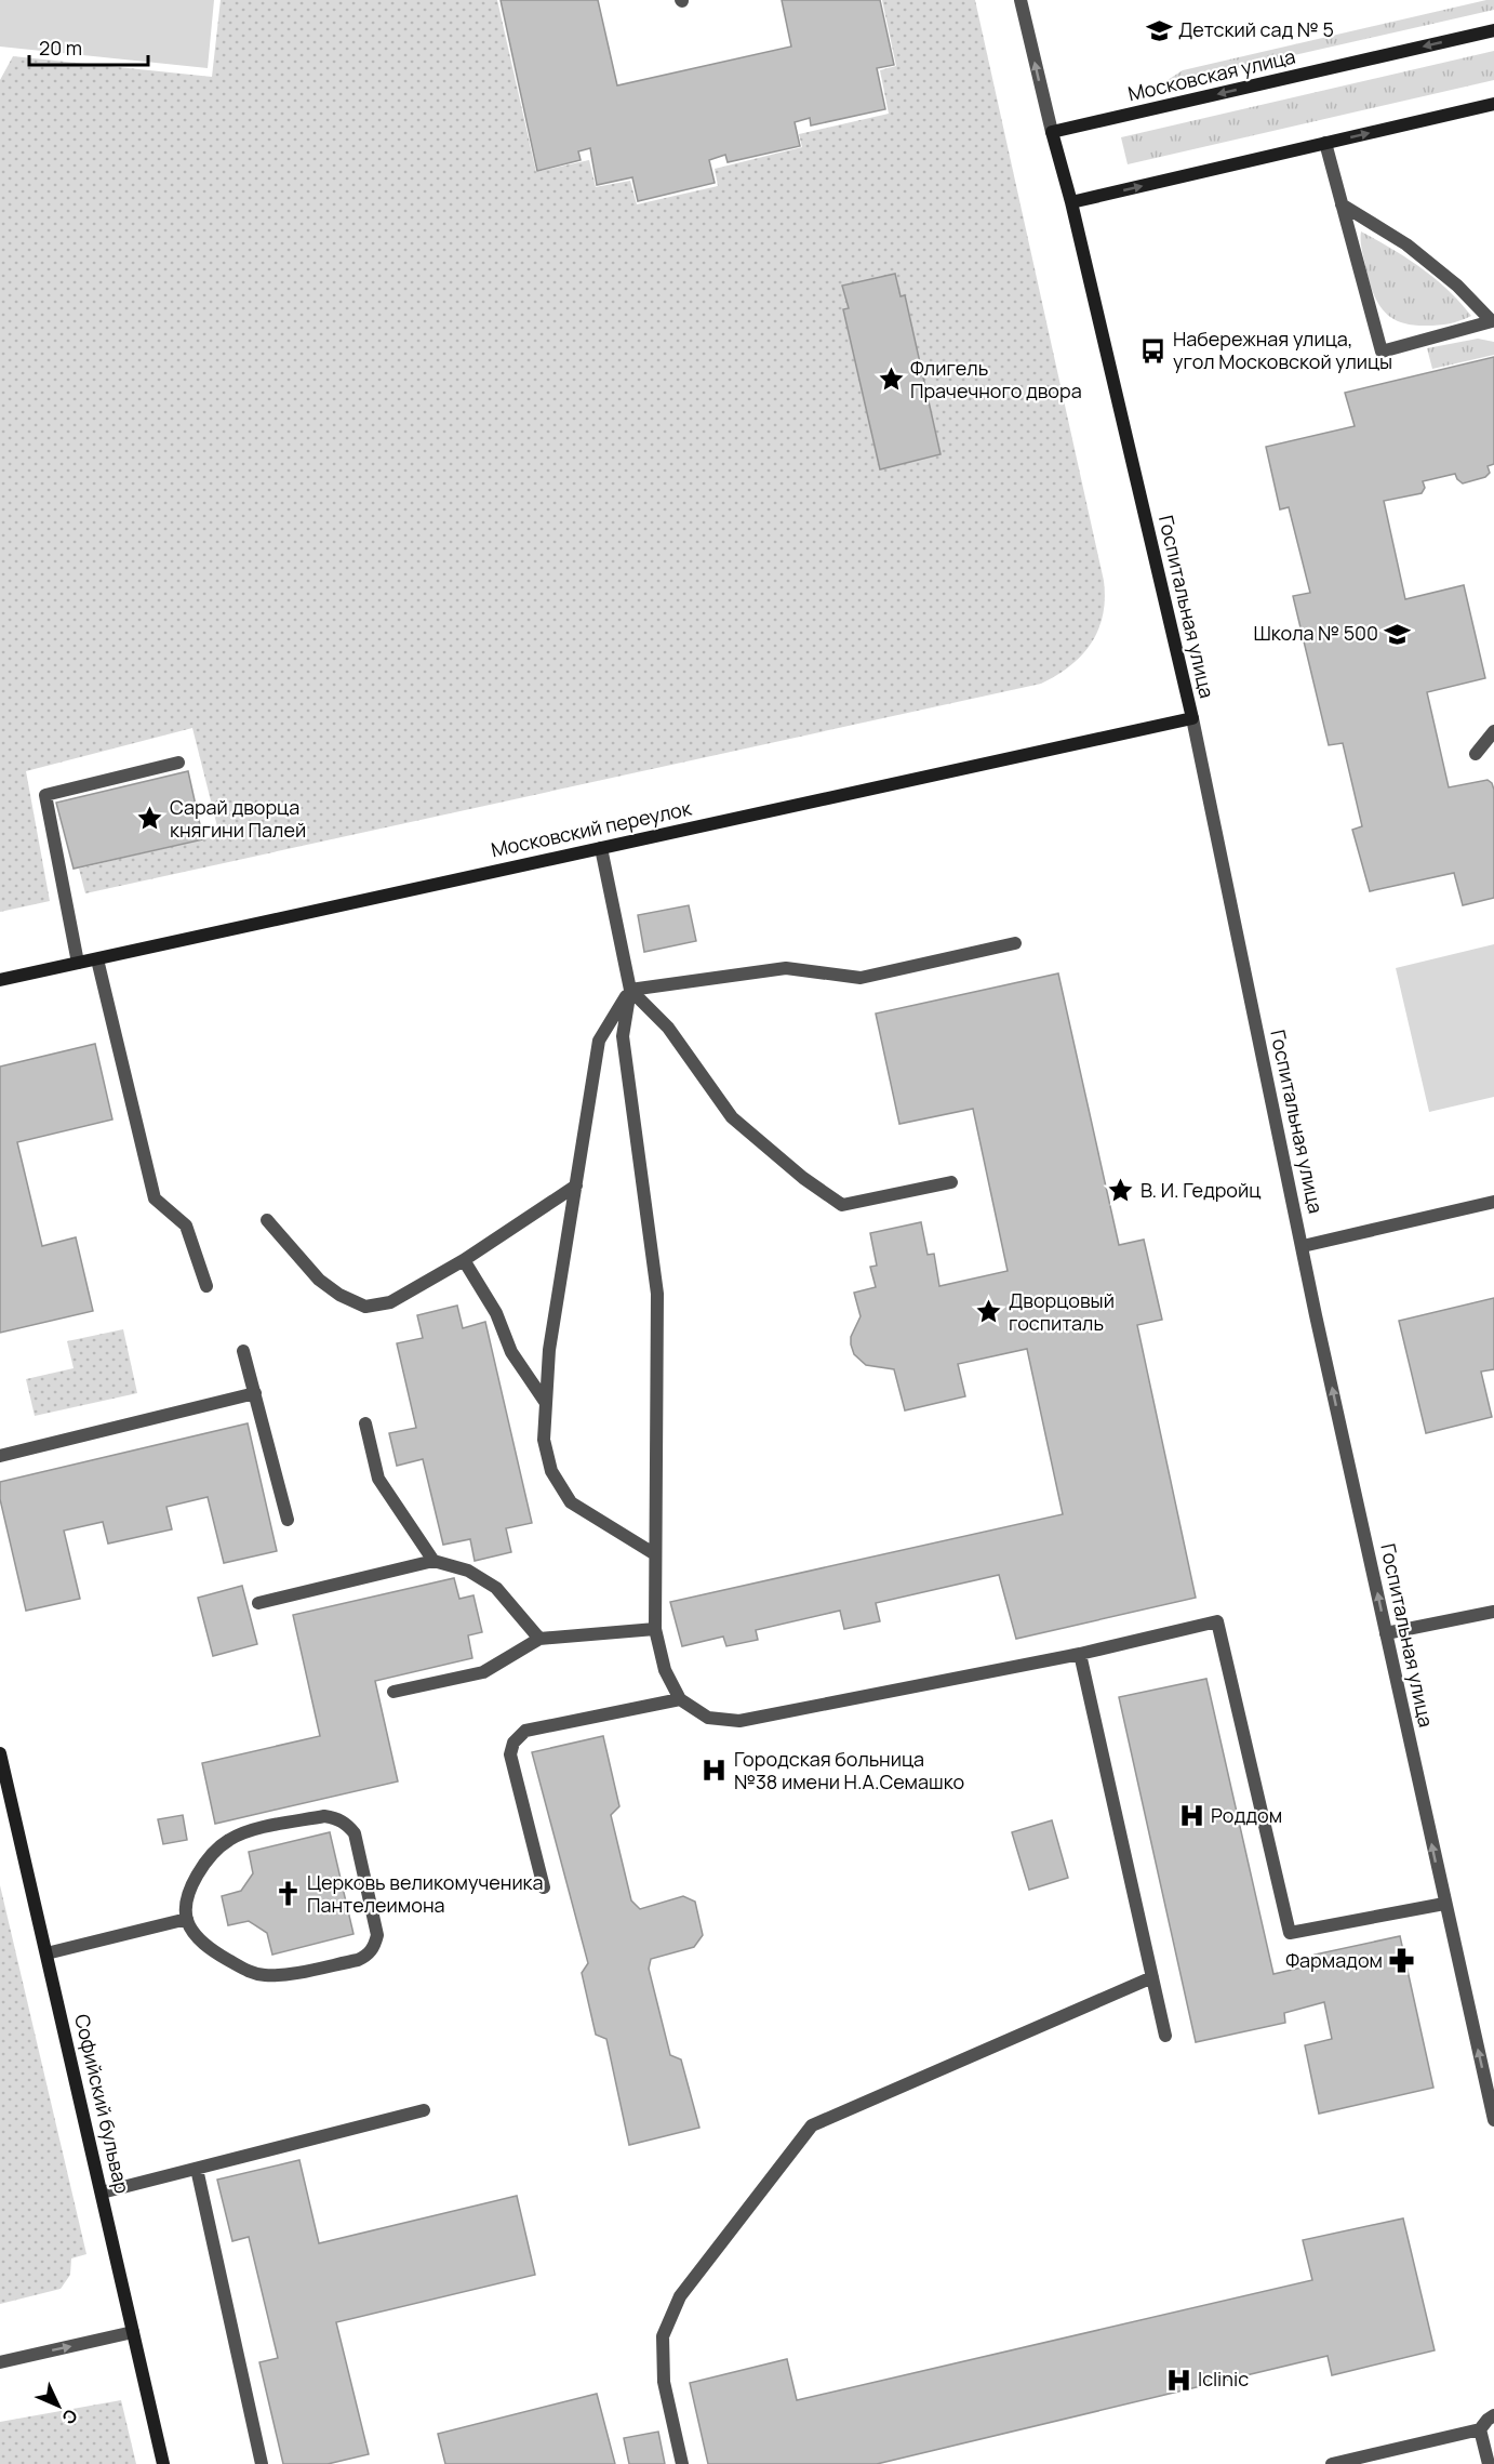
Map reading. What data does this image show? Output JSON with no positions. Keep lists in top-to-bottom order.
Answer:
{
  "streets": {
    "main road": [
      "Московская улица",
      "Госпитальная улица",
      "Московский переулок",
      "Софийский бульвар"
    ]
  },
  "crossings": [
    ["Московская улица", "Госпитальная улица"],
    ["Госпитальная улица", "Московский переулок"]
  ],
  "one_way": ["Госпитальная улица"],
  "places": {
    "school or university": ["Детский сад № 5", "Школа № 500"],
    "bus stop": ["Набережная улица, угол Московской улицы"],
    "place": [
      "Флигель Прачечного двора",
      "Сарай дворца княгини Палей",
      "В. И. Гедройц",
      "Дворцовый госпиталь"
    ],
    "hospital": ["Городская больница №38 имени Н.А.Семашко", "Роддом", "Iclinic"],
    "church": ["Церковь великомученика Пантелеимона"],
    "pharmacy": ["Фармадом"]
  },
  "scale_bar": "20 m",
  "north": "bottom right"
}
